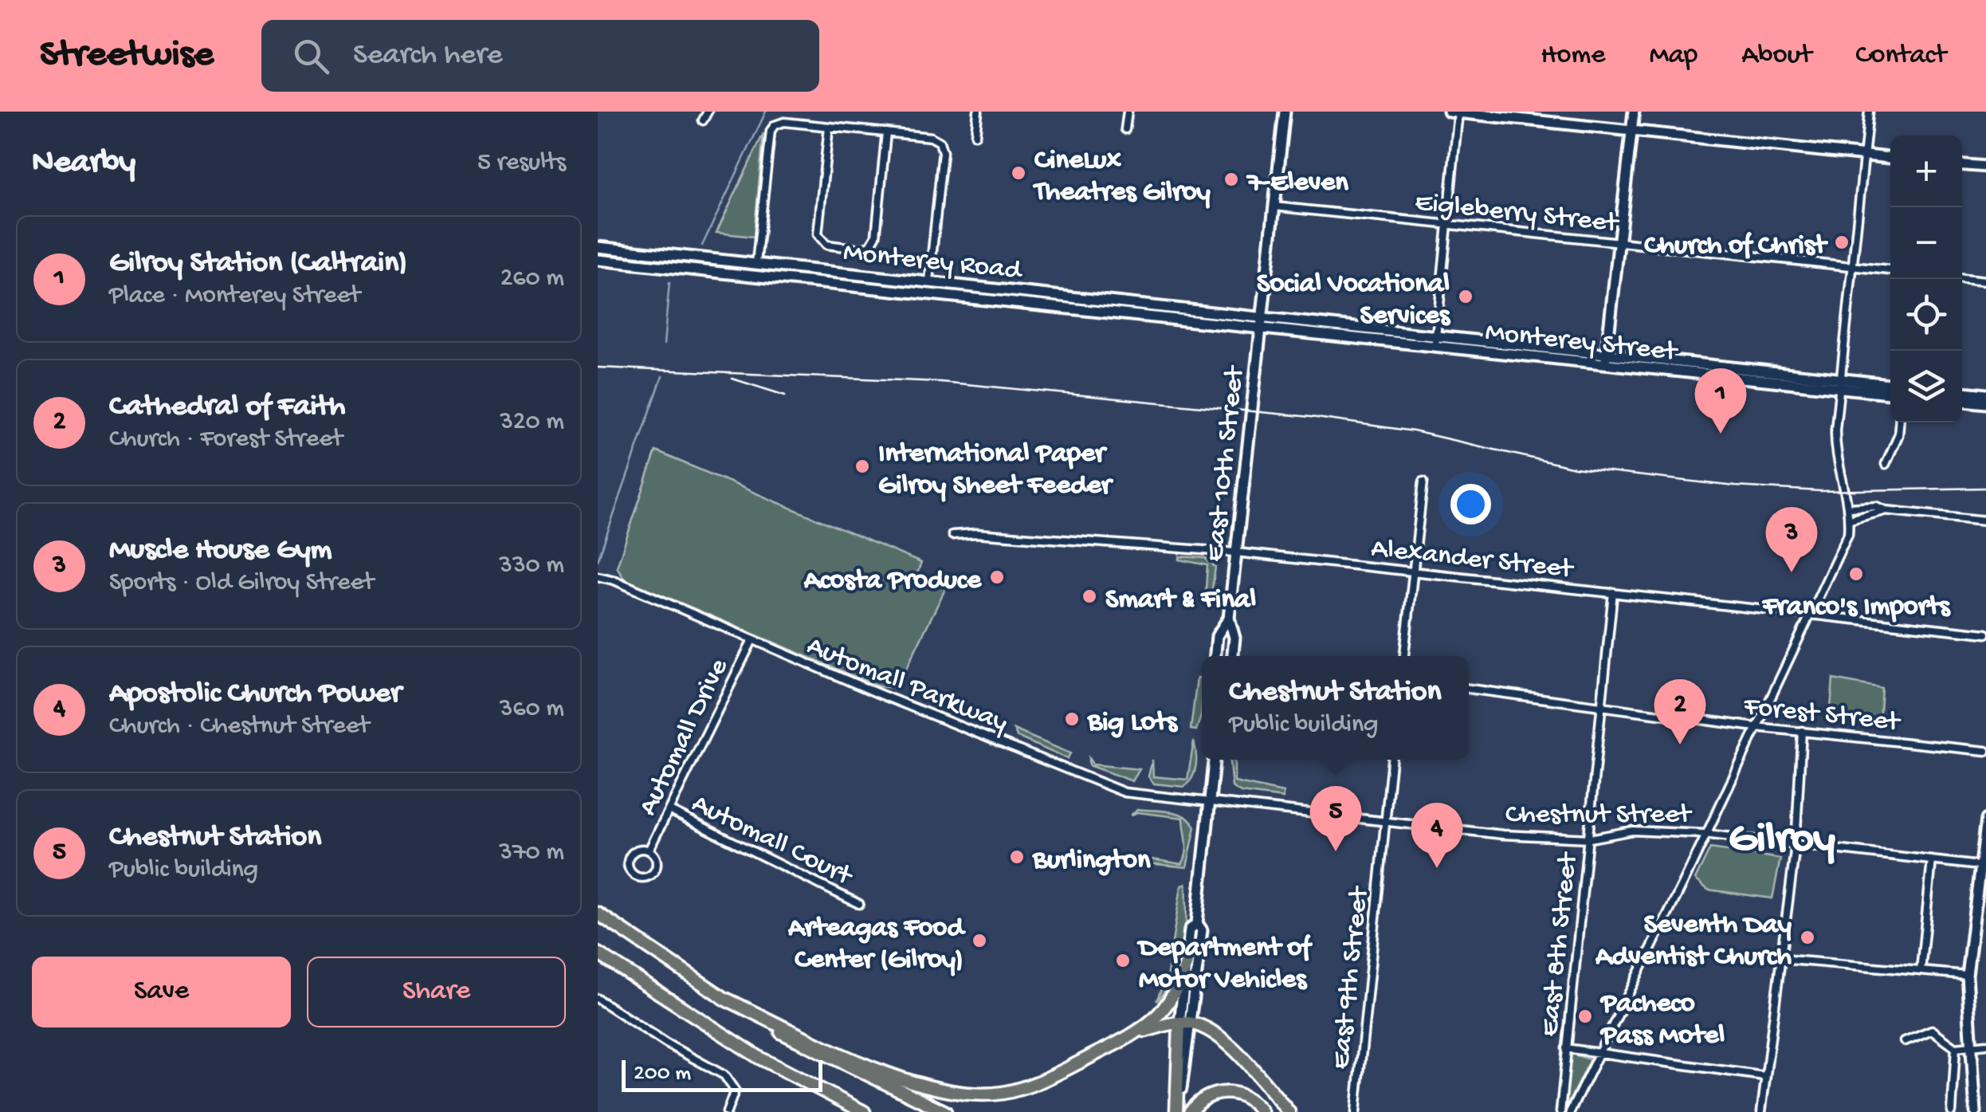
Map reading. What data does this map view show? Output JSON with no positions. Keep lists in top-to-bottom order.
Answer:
{
  "streets": {
    "main road": ["Monterey Road", "Monterey Street", "East 10th Street"],
    "street": [
      "Eigleberry Street",
      "Alexander Street",
      "Automall Parkway",
      "Forest Street",
      "Automall Drive",
      "Chestnut Street",
      "Automall Court",
      "East 8th Street",
      "East 9th Street"
    ]
  },
  "crossings": [
    ["Eigleberry Street", "East 10th Street"],
    ["Monterey Road", "Monterey Street"],
    ["Monterey Road", "East 10th Street"],
    ["Monterey Street", "East 10th Street"],
    ["East 10th Street", "Alexander Street"],
    ["Alexander Street", "East 8th Street"],
    ["Automall Parkway", "Automall Drive"],
    ["Automall Parkway", "Chestnut Street"],
    ["Forest Street", "East 8th Street"],
    ["Automall Drive", "Automall Court"],
    ["Chestnut Street", "East 8th Street"],
    ["Chestnut Street", "East 9th Street"]
  ],
  "districts": ["Gilroy"],
  "places": [
    "CineLux Theatres Gilroy",
    "7-Eleven",
    "Church of Christ",
    "Social Vocational Services",
    "International Paper Gilroy Sheet Feeder",
    "Franco's Imports",
    "Acosta Produce",
    "Smart & Final",
    "Big Lots",
    "Burlington",
    "Seventh Day Adventist Church",
    "Arteagas Food Center (Gilroy)",
    "Department of Motor Vehicles",
    "Pacheco Pass Motel"
  ],
  "scale_bar": "200 m",
  "page": {
    "header": "Streetwise",
    "search": "Search here",
    "nav": [
      "Home",
      "Map",
      "About",
      "Contact"
    ],
    "heading": ["Nearby", "5 results"],
    "map_buttons": ["+", "−"],
    "list": [
      {
        "mark": "1",
        "name": "Gilroy Station (Caltrain)",
        "note": "Place · Monterey Street",
        "value": "260 m"
      },
      {
        "mark": "2",
        "name": "Cathedral of Faith",
        "note": "Church · Forest Street",
        "value": "320 m"
      },
      {
        "mark": "3",
        "name": "Muscle House Gym",
        "note": "Sports · Old Gilroy Street",
        "value": "330 m"
      },
      {
        "mark": "4",
        "name": "Apostolic Church Power",
        "note": "Church · Chestnut Street",
        "value": "360 m"
      },
      {
        "mark": "5",
        "name": "Chestnut Station",
        "note": "Public building",
        "value": "370 m"
      }
    ],
    "pins": [
      "1",
      "3",
      "2",
      "5",
      "4"
    ],
    "popup": ["Chestnut Station", "Public building"],
    "buttons": ["Save", "Share"],
    "scale": "200 m"
  }
}
